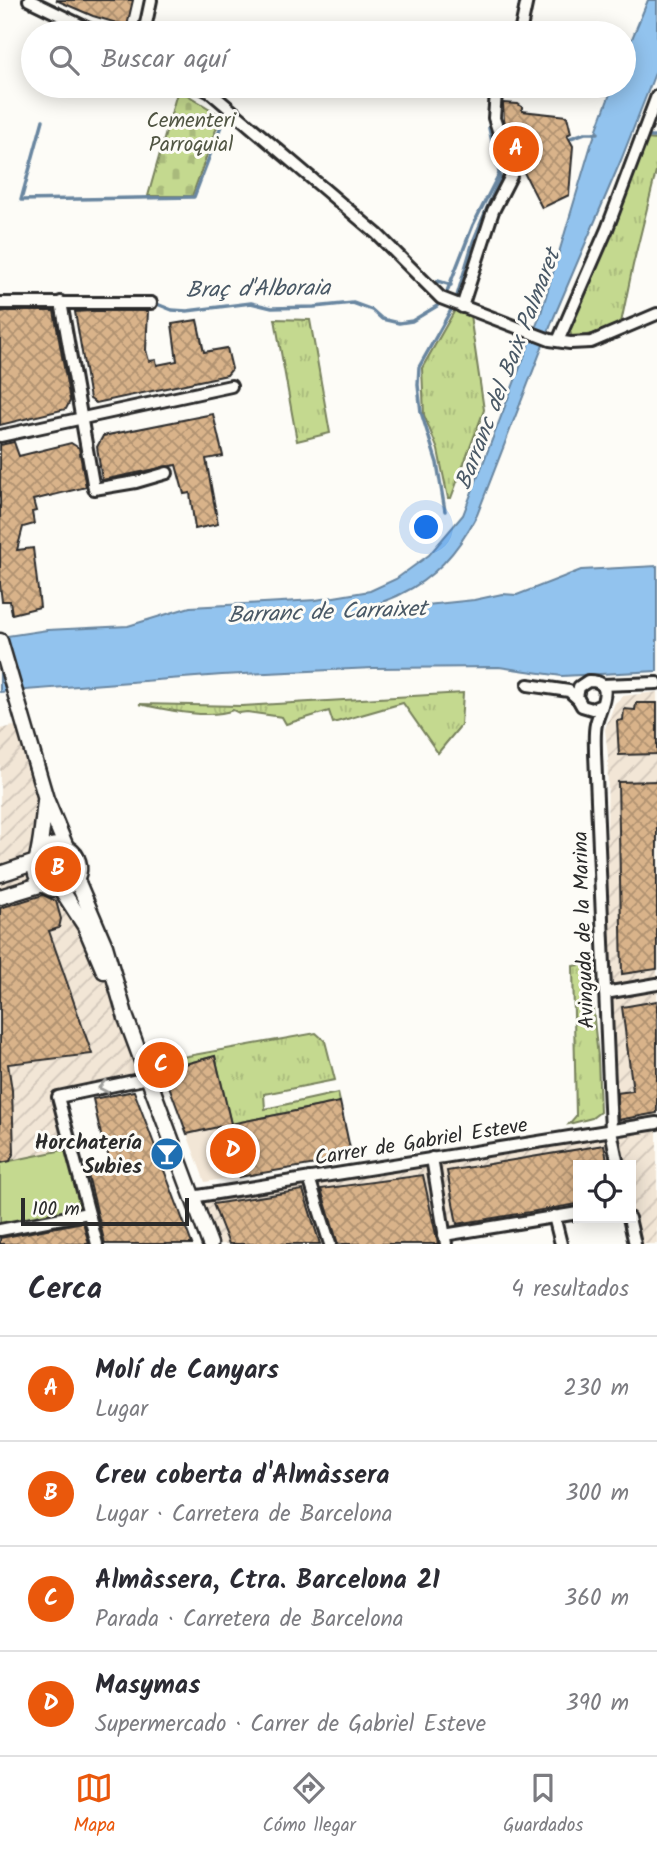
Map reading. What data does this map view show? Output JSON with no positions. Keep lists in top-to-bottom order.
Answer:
{
  "streets": {
    "street": ["Avinguda de la Marina", "Carrer de Gabriel Esteve"]
  },
  "crossings": [
    ["Avinguda de la Marina", "Carrer de Gabriel Esteve"]
  ],
  "water": ["Braç d'Alboraia", "Barranc del Baix Palmaret", "Barranc de Carraixet"],
  "parks": ["Cementeri Parroquial"],
  "places": {
    "bar": ["Horchatería Subies"]
  },
  "scale_bar": "100 m",
  "page": {
    "search": "Buscar aquí",
    "pins": [
      "A",
      "B",
      "C",
      "D"
    ],
    "scale": "100 m",
    "heading": ["Cerca", "4 resultados"],
    "list": [
      {
        "mark": "A",
        "name": "Molí de Canyars",
        "note": "Lugar",
        "value": "230 m"
      },
      {
        "mark": "B",
        "name": "Creu coberta d'Almàssera",
        "note": "Lugar · Carretera de Barcelona",
        "value": "300 m"
      },
      {
        "mark": "C",
        "name": "Almàssera, Ctra. Barcelona 21",
        "note": "Parada · Carretera de Barcelona",
        "value": "360 m"
      },
      {
        "mark": "D",
        "name": "Masymas",
        "note": "Supermercado · Carrer de Gabriel Esteve",
        "value": "390 m"
      }
    ],
    "nav": ["Mapa", "Cómo llegar", "Guardados"]
  }
}
